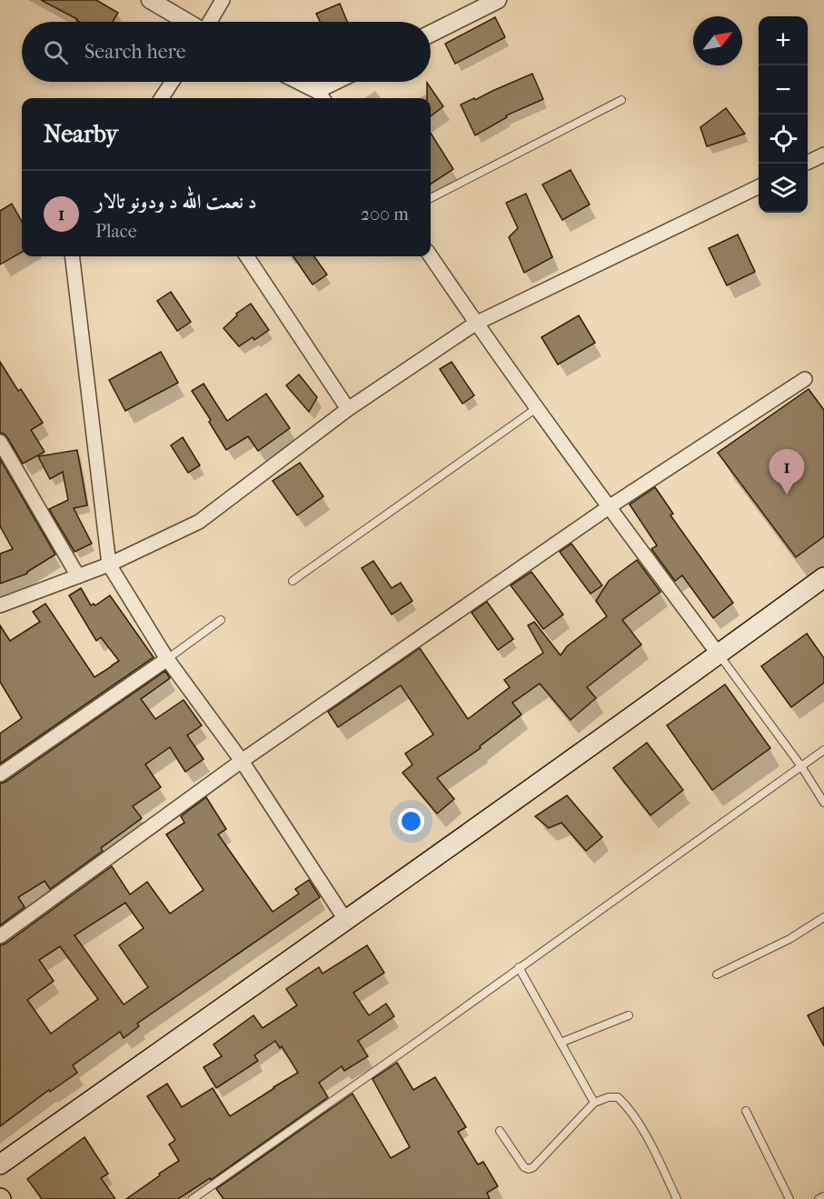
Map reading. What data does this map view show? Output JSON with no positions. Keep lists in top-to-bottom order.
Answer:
{
  "north": "top right",
  "page": {
    "map_buttons": ["+", "−"],
    "search": "Search here",
    "heading": "Nearby",
    "list": [
      {
        "mark": "1",
        "name": "د نعمت الله د ودونو تالار",
        "note": "Place",
        "value": "200 m"
      }
    ],
    "pins": "1"
  }
}
